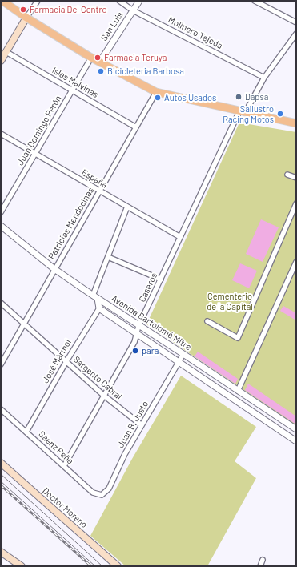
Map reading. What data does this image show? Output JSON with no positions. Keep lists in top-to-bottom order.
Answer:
{
  "streets": {
    "main road": ["Doctor Moreno"],
    "street": [
      "San Luis",
      "Molinero Tejeda",
      "Islas Malvinas",
      "Juan Domingo Perón",
      "España",
      "Patricias Mendocinas",
      "Caseros",
      "Avenida Bartolomé Mitre",
      "José Mármol",
      "Sargento Cabral",
      "Juan B. Justo",
      "Sáenz Peña"
    ]
  },
  "crossings": [
    ["San Luis", "Molinero Tejeda"],
    ["Molinero Tejeda", "Caseros"],
    ["Islas Malvinas", "Juan Domingo Perón"],
    ["Islas Malvinas", "Patricias Mendocinas"],
    ["Juan Domingo Perón", "España"],
    ["España", "Patricias Mendocinas"],
    ["España", "Caseros"],
    ["Patricias Mendocinas", "Avenida Bartolomé Mitre"],
    ["Patricias Mendocinas", "Sargento Cabral"],
    ["Caseros", "Avenida Bartolomé Mitre"],
    ["Caseros", "Sargento Cabral"],
    ["Caseros", "Sáenz Peña"],
    ["Avenida Bartolomé Mitre", "José Mármol"],
    ["Avenida Bartolomé Mitre", "Juan B. Justo"],
    ["José Mármol", "Sargento Cabral"],
    ["José Mármol", "Sáenz Peña"],
    ["Sargento Cabral", "Juan B. Justo"],
    ["Juan B. Justo", "Sáenz Peña"]
  ],
  "parks": ["Cementerio de la Capital"],
  "places": [
    "Farmacia Del Centro",
    "Farmacia Teruya",
    "Bicicleteria Barbosa",
    "Dapsa",
    "Autos Usados",
    "Sallustro Racing Motos",
    "para"
  ]
}
